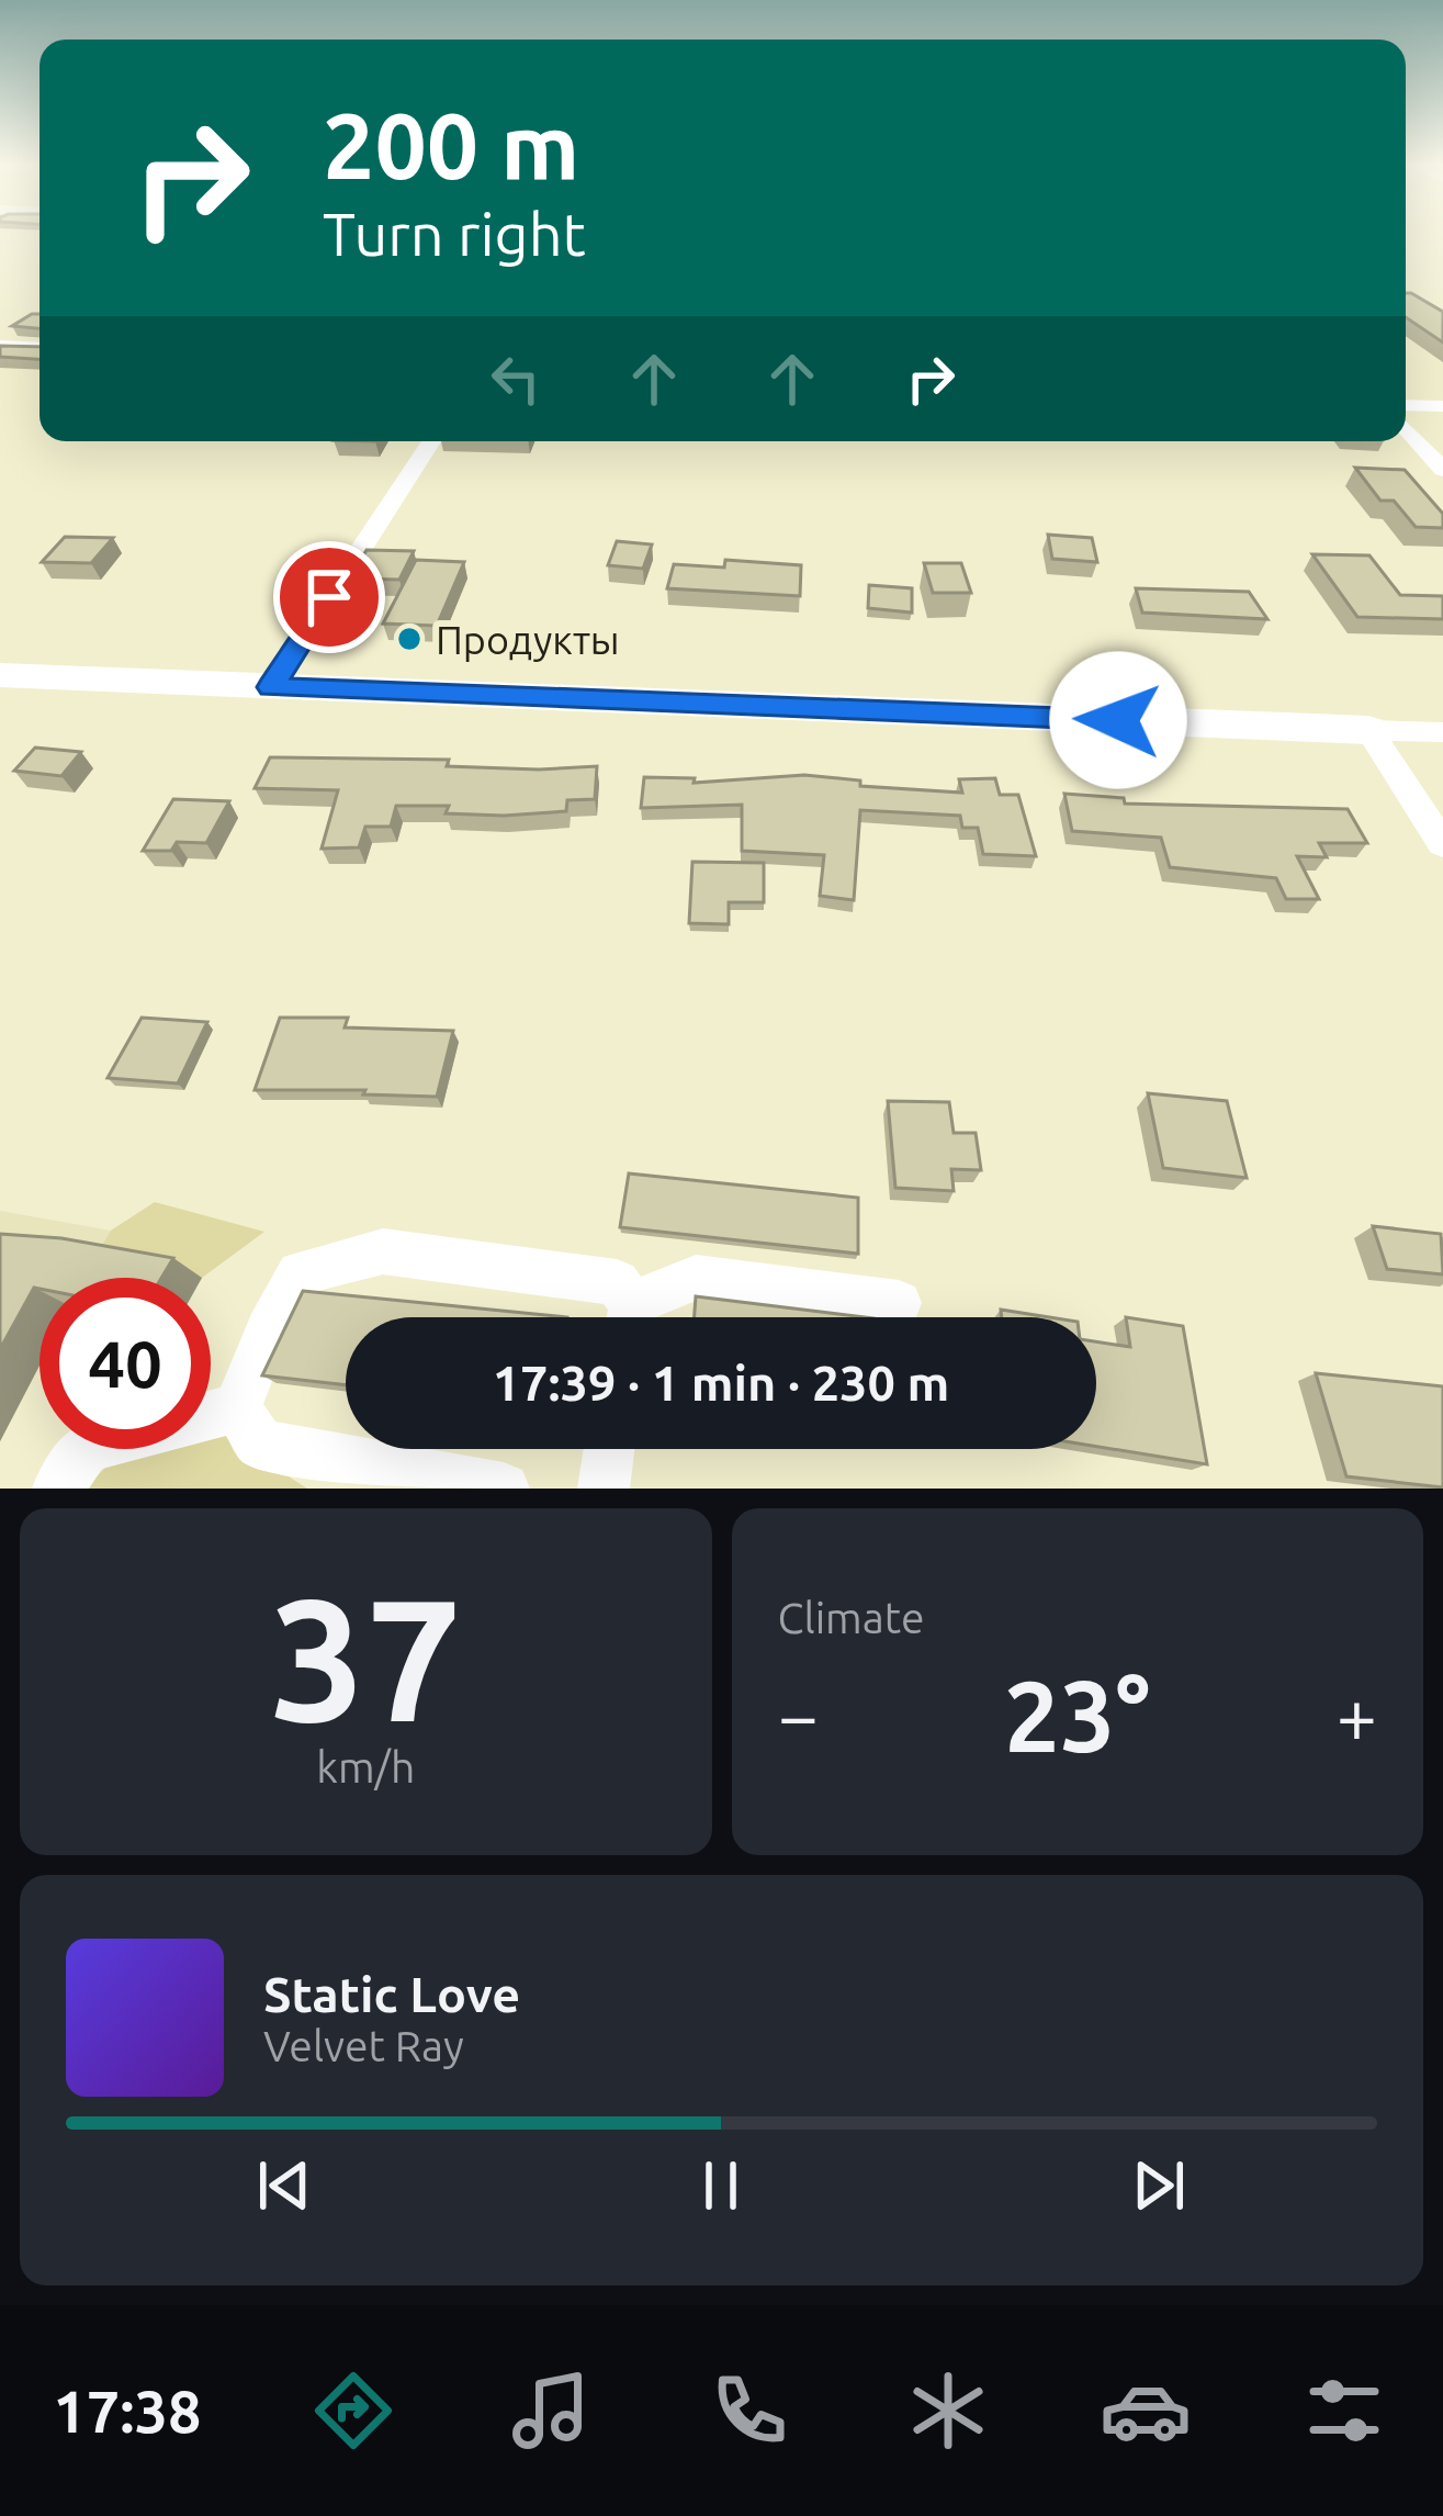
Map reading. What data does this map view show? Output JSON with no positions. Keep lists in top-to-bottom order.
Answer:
{
  "places": ["Продукты"],
  "page": {
    "turn": ["200 m", "Turn right"],
    "limit": "40",
    "trip": "17:39 · 1 min · 230 m",
    "tile": [
      ["37", "km/h"],
      "Climate"
    ],
    "heat": ["−", "23°", "+"],
    "song": ["Static Love", "Velvet Ray"],
    "tabs": "17:38"
  }
}
